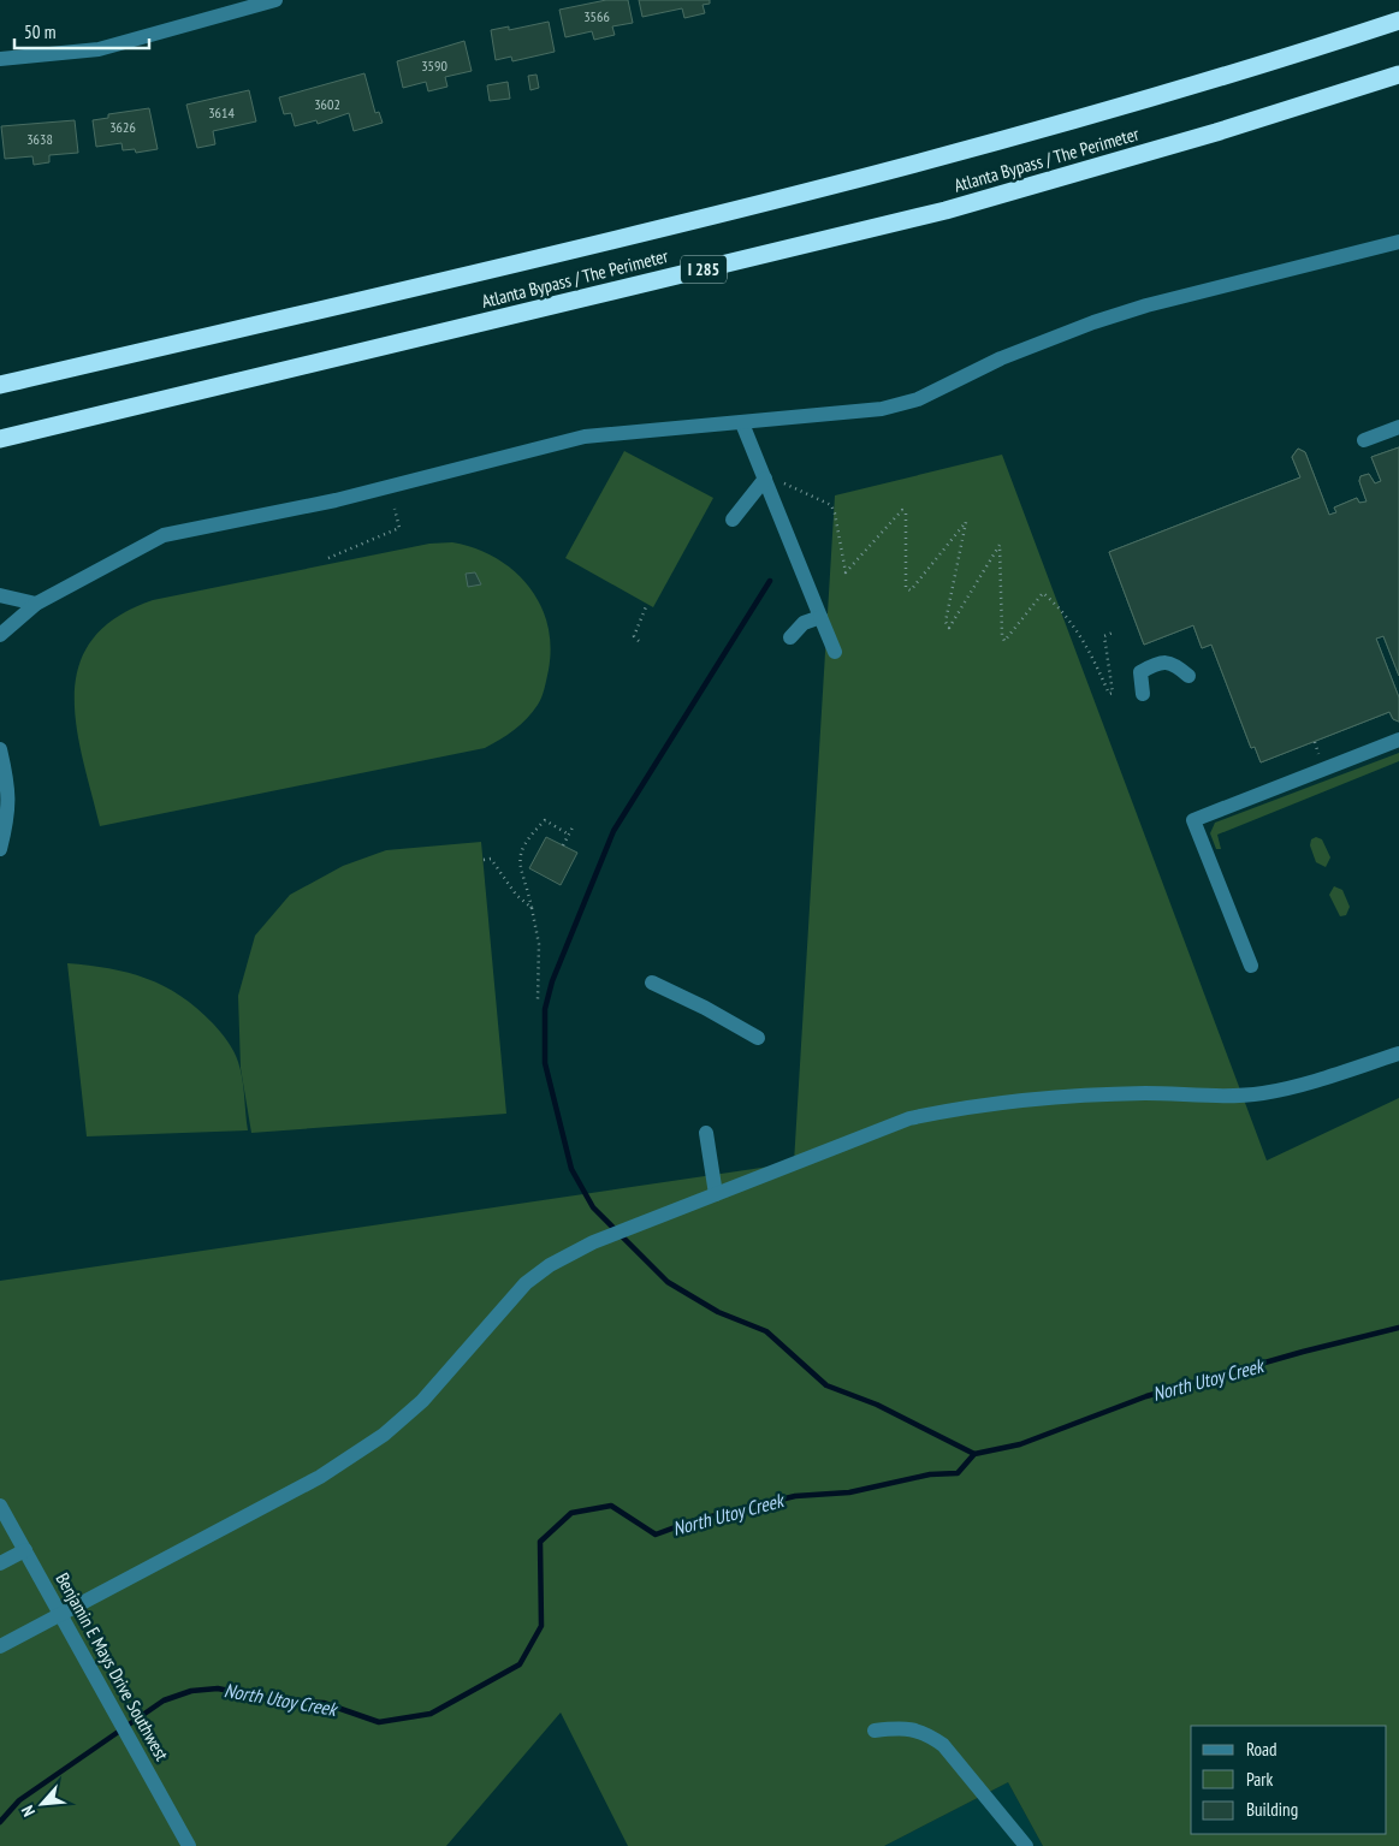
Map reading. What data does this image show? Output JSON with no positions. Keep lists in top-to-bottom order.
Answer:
{
  "streets": {
    "highway": ["Atlanta Bypass / The Perimeter", "I 285"],
    "street": ["Benjamin E Mays Drive Southwest"]
  },
  "water": ["North Utoy Creek"],
  "house_numbers": [
    "3566",
    "3590",
    "3602",
    "3614",
    "3626",
    "3638"
  ],
  "legend": ["Road", "Park", "Building"],
  "scale_bar": "50 m",
  "north": "bottom left"
}
